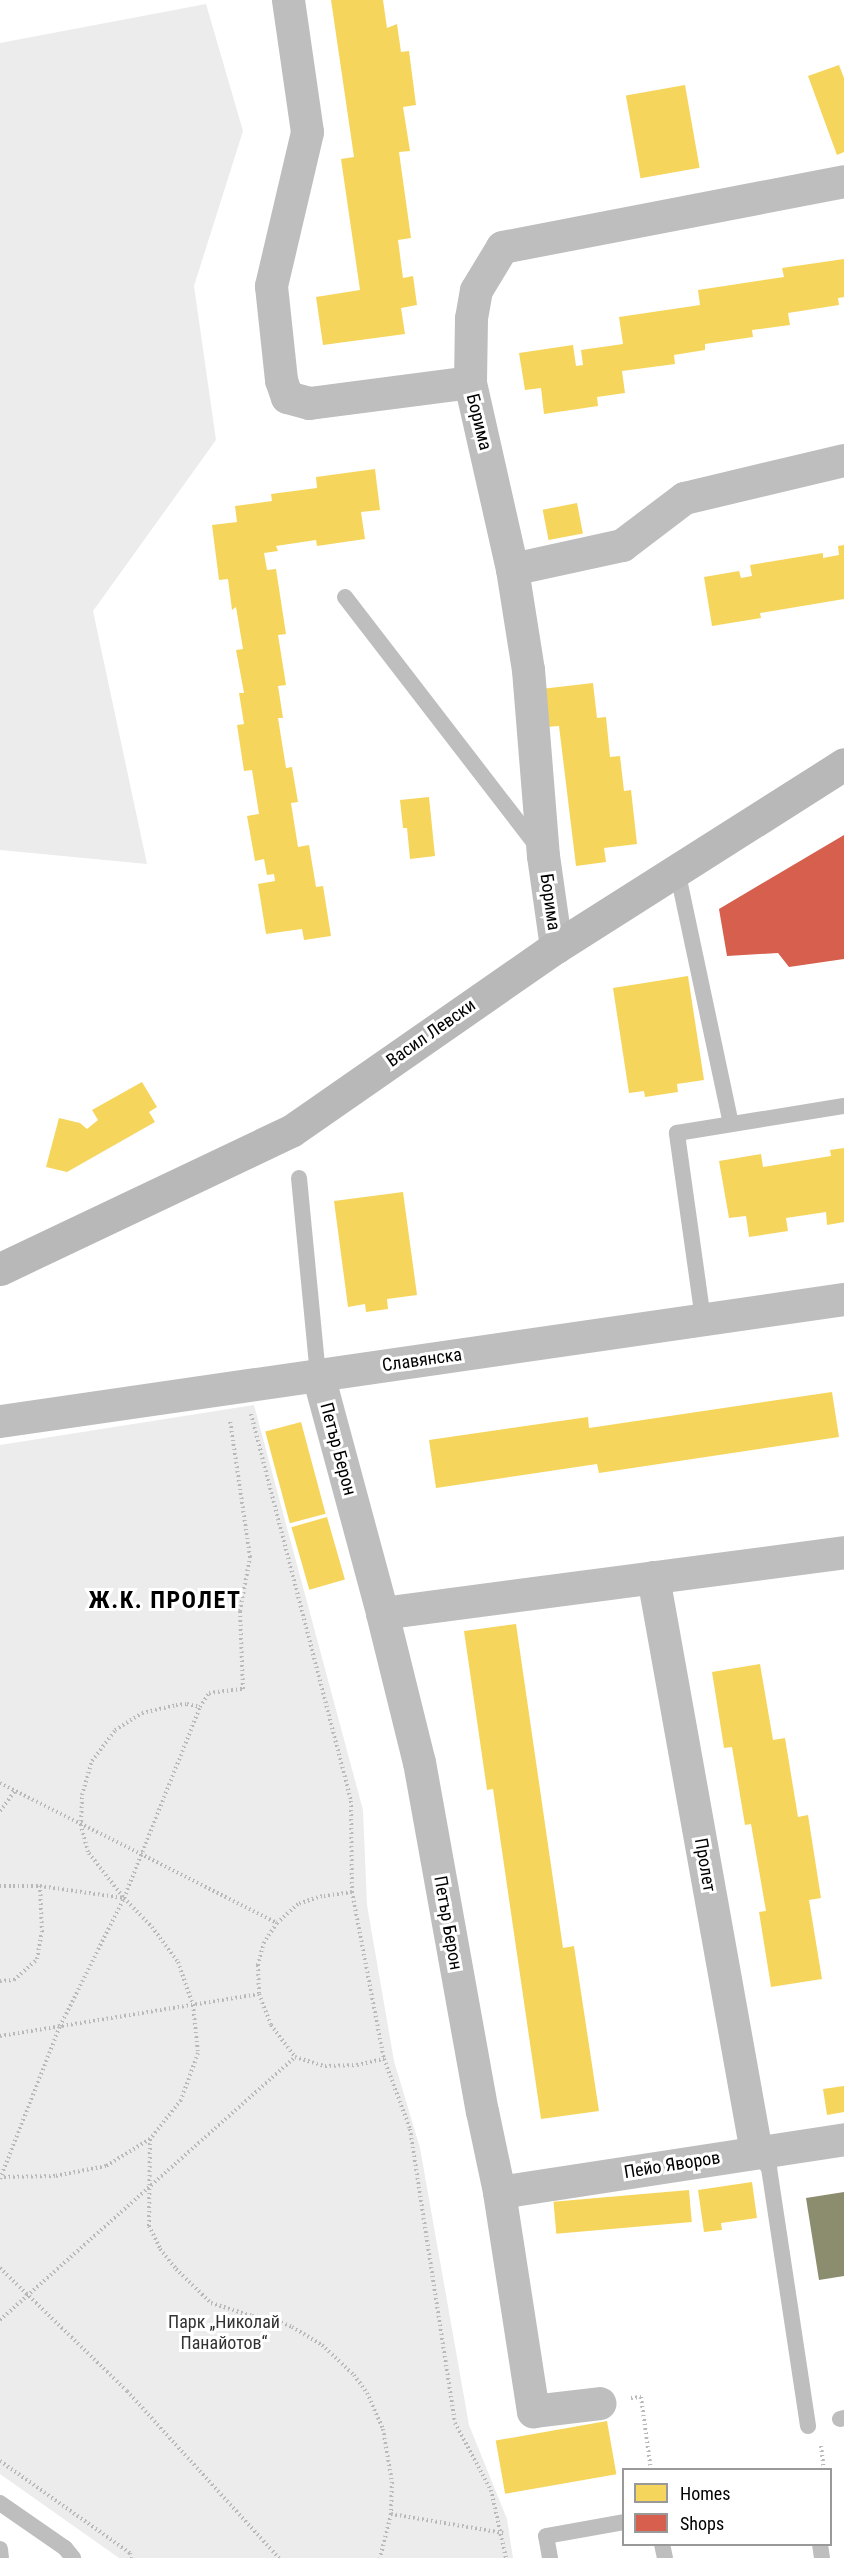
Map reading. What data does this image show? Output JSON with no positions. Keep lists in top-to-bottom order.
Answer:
{
  "streets": {
    "street": [
      "Борима",
      "Васил Левски",
      "Славянска",
      "Петър Берон",
      "Пролет",
      "Пейо Яворов"
    ]
  },
  "crossings": [
    ["Борима", "Васил Левски"],
    ["Славянска", "Петър Берон"],
    ["Петър Берон", "Пейо Яворов"],
    ["Пролет", "Пейо Яворов"]
  ],
  "districts": ["Ж.К. ПРОЛЕТ"],
  "parks": ["Парк „Николай Панайотов“"],
  "legend": ["Homes", "Shops"]
}
